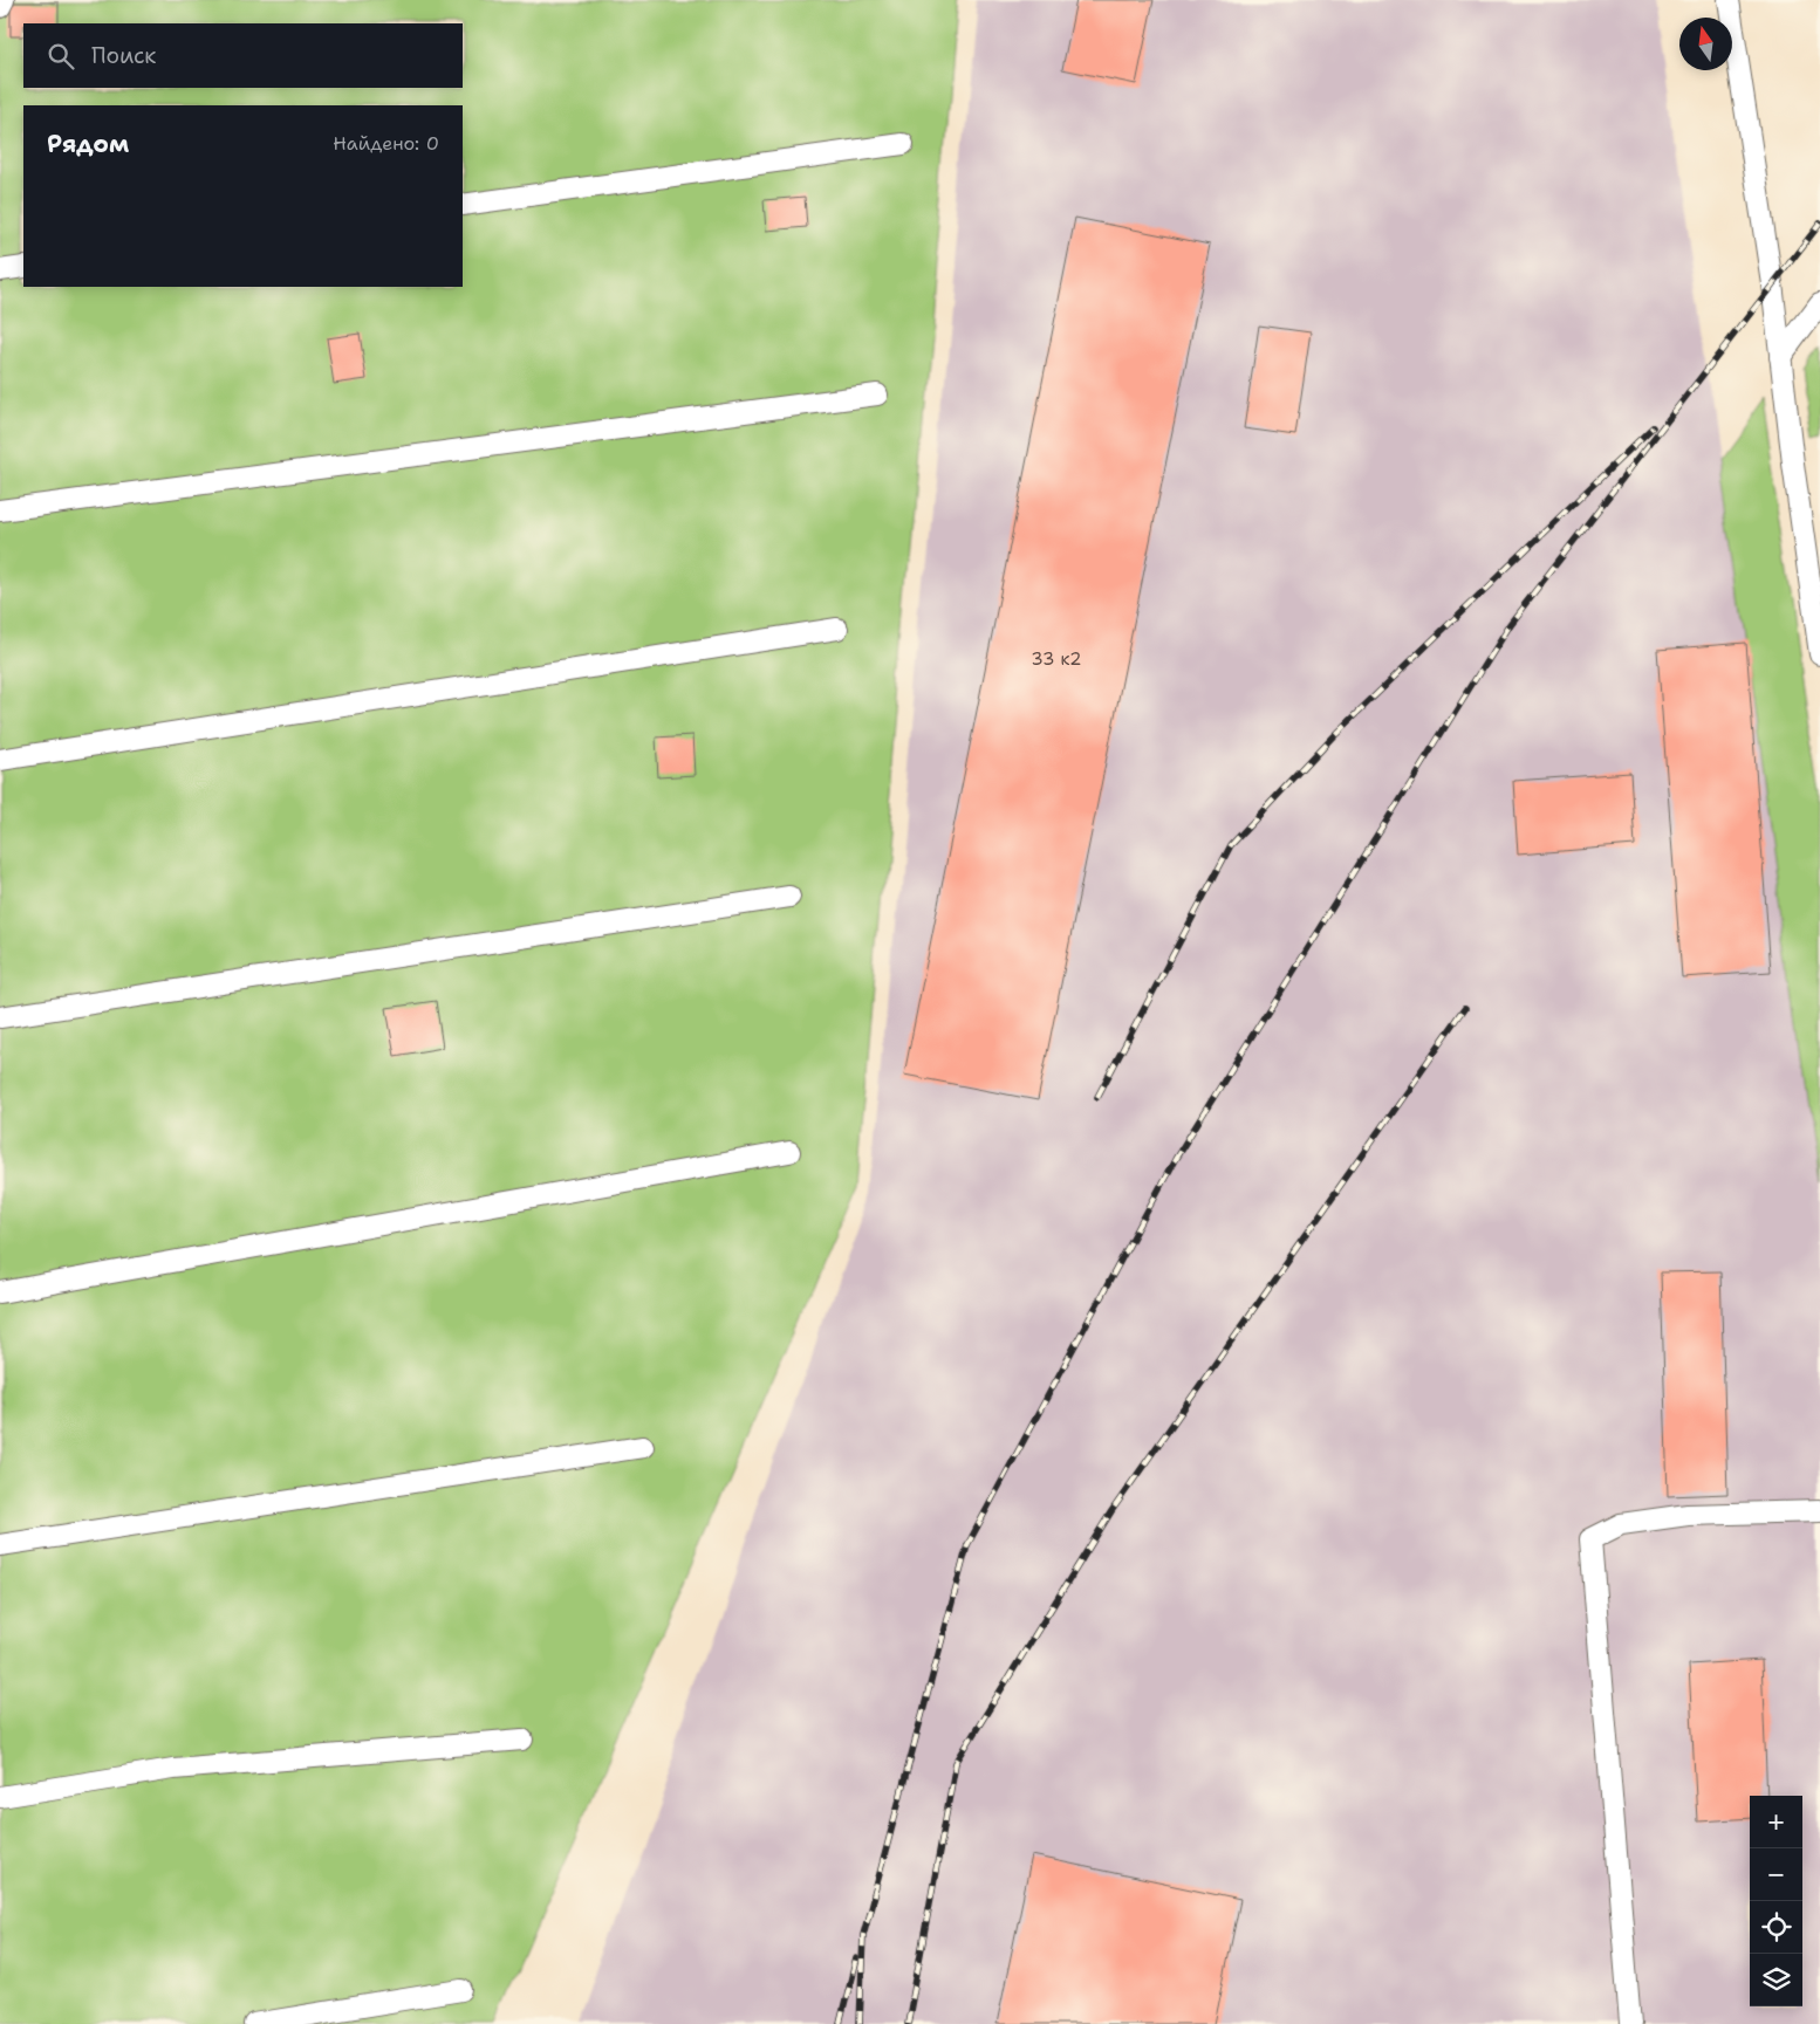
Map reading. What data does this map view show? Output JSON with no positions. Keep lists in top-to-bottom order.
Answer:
{
  "house_numbers": ["33 к2"],
  "north": "top",
  "page": {
    "search": "Поиск",
    "heading": ["Рядом", "Найдено: 0"],
    "map_buttons": ["+", "−"]
  }
}
